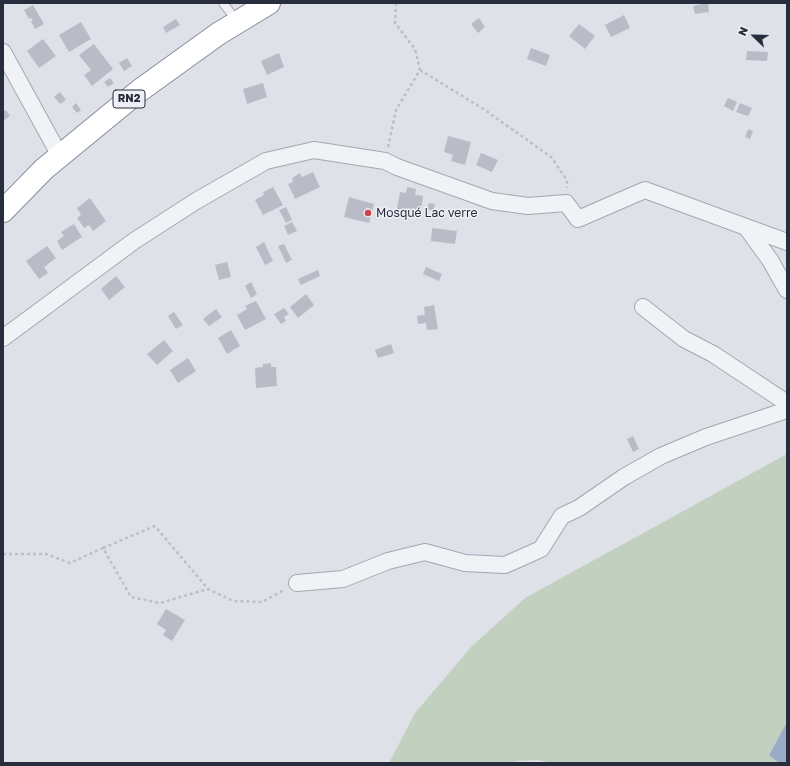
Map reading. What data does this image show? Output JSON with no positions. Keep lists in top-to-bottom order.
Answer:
{
  "streets": {
    "highway": ["RN2"]
  },
  "places": ["Mosqué Lac verre"],
  "north": "top left"
}
